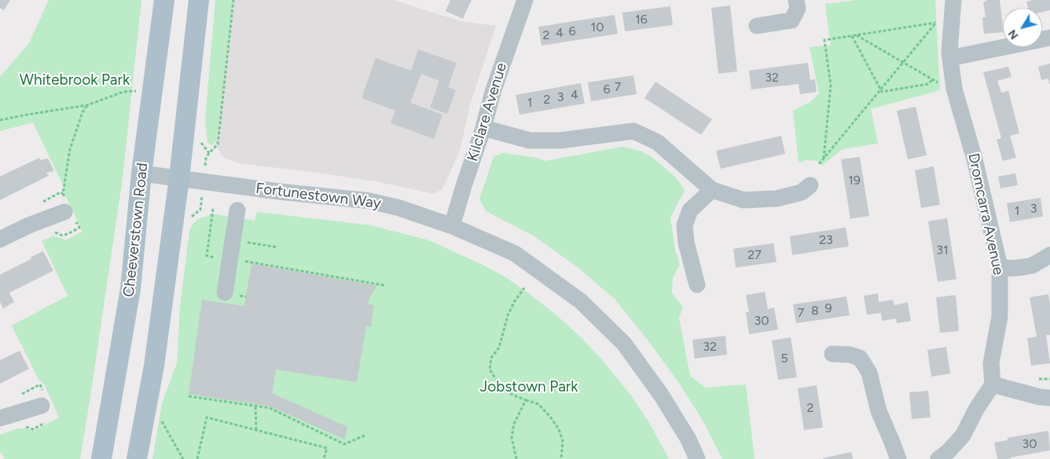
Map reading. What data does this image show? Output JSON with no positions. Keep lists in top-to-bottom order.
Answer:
{
  "streets": {
    "main road": ["Cheeverstown Road"],
    "street": ["Kilclare Avenue", "Fortunestown Way", "Dromcarra Avenue"]
  },
  "crossings": [
    ["Kilclare Avenue", "Fortunestown Way"],
    ["Fortunestown Way", "Cheeverstown Road"]
  ],
  "parks": ["Whitebrook Park", "Jobstown Park"],
  "house_numbers": [
    "16",
    "10",
    "6",
    "4",
    "2",
    "32",
    "7",
    "6",
    "4",
    "3",
    "2",
    "1",
    "19",
    "3",
    "1",
    "23",
    "31",
    "27",
    "9",
    "8",
    "7",
    "30",
    "32",
    "5",
    "2",
    "30"
  ],
  "north": "bottom left"
}
